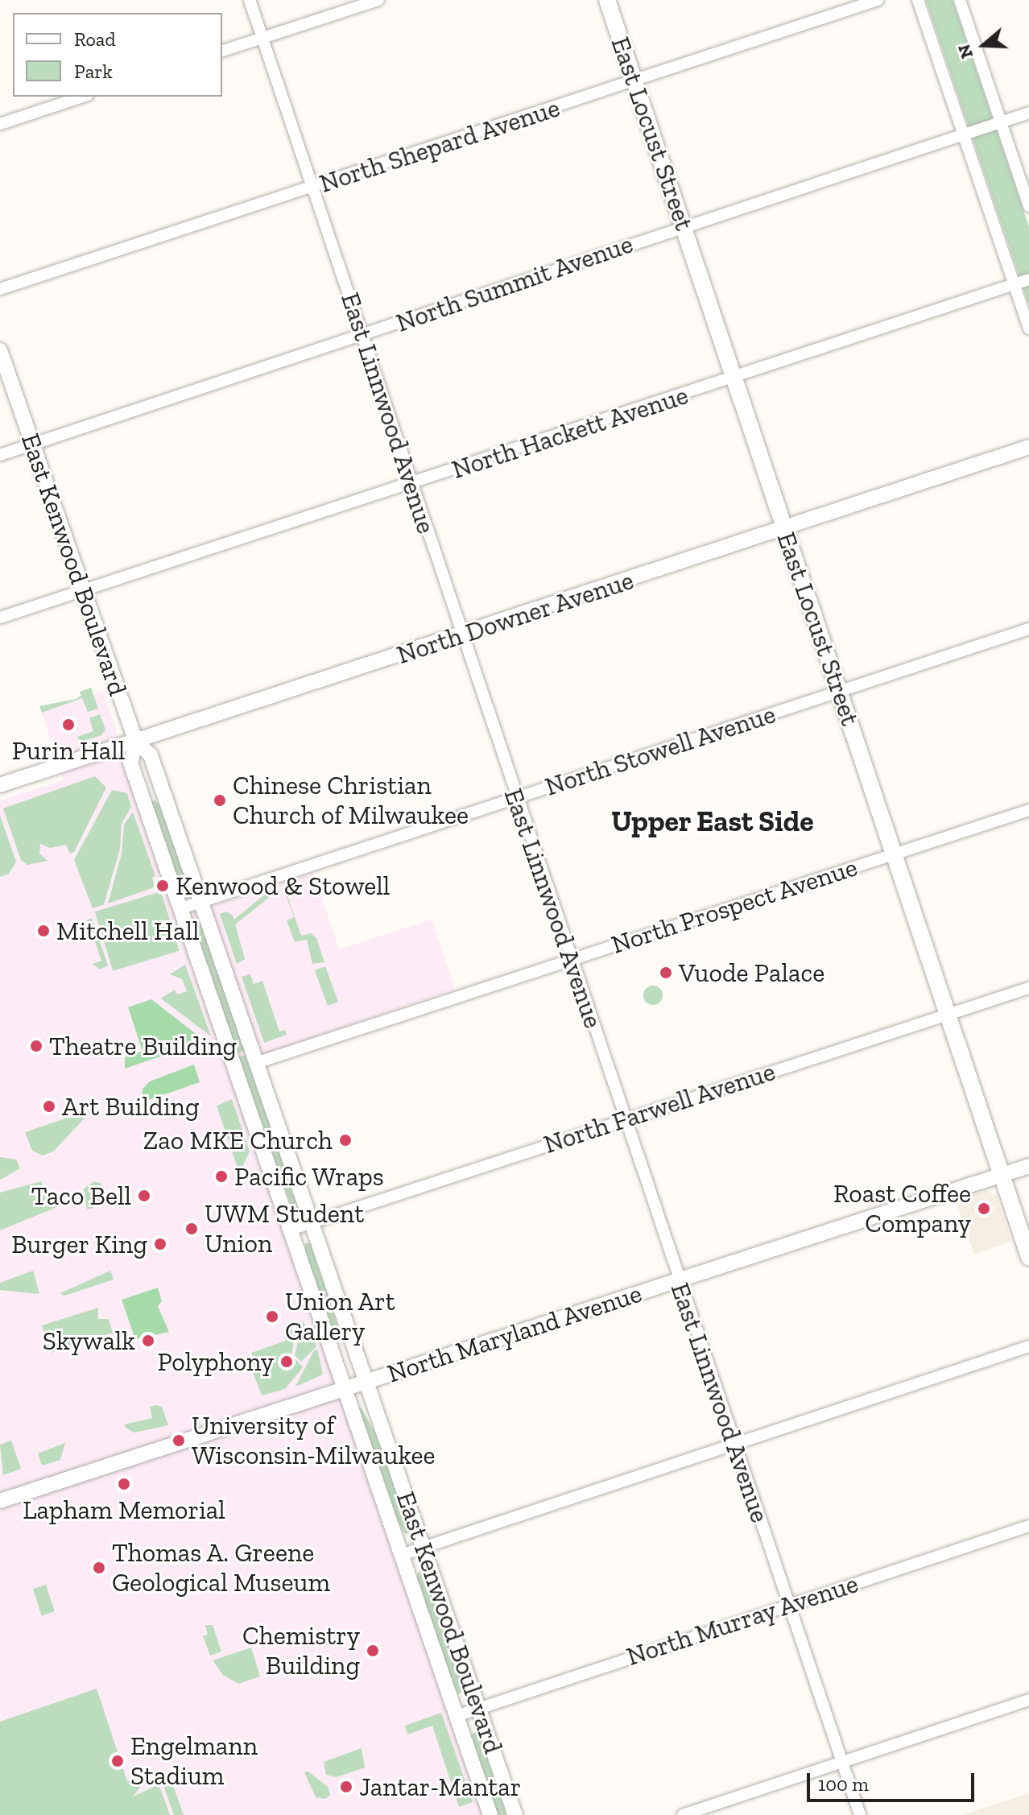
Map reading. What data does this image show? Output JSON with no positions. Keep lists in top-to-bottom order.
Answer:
{
  "streets": {
    "main road": ["East Locust Street"],
    "street": [
      "North Shepard Avenue",
      "North Summit Avenue",
      "East Linnwood Avenue",
      "North Hackett Avenue",
      "East Kenwood Boulevard",
      "North Downer Avenue",
      "North Stowell Avenue",
      "North Prospect Avenue",
      "North Farwell Avenue",
      "North Maryland Avenue",
      "North Murray Avenue"
    ]
  },
  "crossings": [
    ["East Locust Street", "North Shepard Avenue"],
    ["East Locust Street", "North Summit Avenue"],
    ["East Locust Street", "North Hackett Avenue"],
    ["East Locust Street", "North Downer Avenue"],
    ["East Locust Street", "North Stowell Avenue"],
    ["East Locust Street", "North Prospect Avenue"],
    ["East Locust Street", "North Farwell Avenue"],
    ["East Locust Street", "North Maryland Avenue"],
    ["North Shepard Avenue", "East Linnwood Avenue"],
    ["North Summit Avenue", "East Linnwood Avenue"],
    ["North Summit Avenue", "East Kenwood Boulevard"],
    ["East Linnwood Avenue", "North Hackett Avenue"],
    ["East Linnwood Avenue", "North Downer Avenue"],
    ["East Linnwood Avenue", "North Stowell Avenue"],
    ["East Linnwood Avenue", "North Prospect Avenue"],
    ["East Linnwood Avenue", "North Farwell Avenue"],
    ["East Linnwood Avenue", "North Maryland Avenue"],
    ["East Linnwood Avenue", "North Murray Avenue"],
    ["North Hackett Avenue", "East Kenwood Boulevard"],
    ["East Kenwood Boulevard", "North Downer Avenue"],
    ["East Kenwood Boulevard", "North Stowell Avenue"],
    ["East Kenwood Boulevard", "North Prospect Avenue"],
    ["East Kenwood Boulevard", "North Farwell Avenue"],
    ["East Kenwood Boulevard", "North Maryland Avenue"],
    ["East Kenwood Boulevard", "North Murray Avenue"]
  ],
  "districts": ["Upper East Side"],
  "places": [
    "Purin Hall",
    "Chinese Christian Church of Milwaukee",
    "Kenwood & Stowell",
    "Mitchell Hall",
    "Vuode Palace",
    "Theatre Building",
    "Art Building",
    "Zao MKE Church",
    "Pacific Wraps",
    "Taco Bell",
    "Roast Coffee Company",
    "UWM Student Union",
    "Burger King",
    "Union Art Gallery",
    "Skywalk",
    "Polyphony",
    "University of Wisconsin-Milwaukee",
    "Lapham Memorial",
    "Thomas A. Greene Geological Museum",
    "Chemistry Building",
    "Engelmann Stadium",
    "Jantar-Mantar"
  ],
  "legend": ["Road", "Park"],
  "scale_bar": "100 m",
  "north": "left"
}
